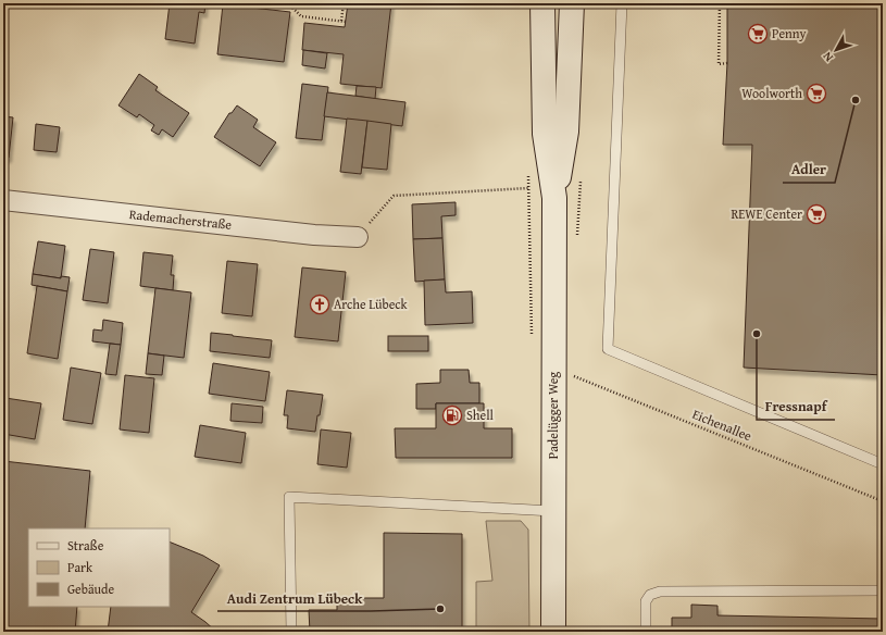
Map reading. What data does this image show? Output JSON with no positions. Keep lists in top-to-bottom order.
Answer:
{
  "streets": {
    "main road": ["Padelügger Weg"],
    "street": ["Rademacherstraße"],
    "path": ["Eichenallee"]
  },
  "crossings": [
    ["Padelügger Weg", "Eichenallee"]
  ],
  "places": {
    "supermarket": ["Penny", "Woolworth", "REWE Center"],
    "other": ["Adler", "Fressnapf", "Audi Zentrum Lübeck"],
    "church": ["Arche Lübeck"],
    "fuel station": ["Shell"]
  },
  "legend": ["Straße", "Park", "Gebäude"],
  "north": "bottom left"
}
